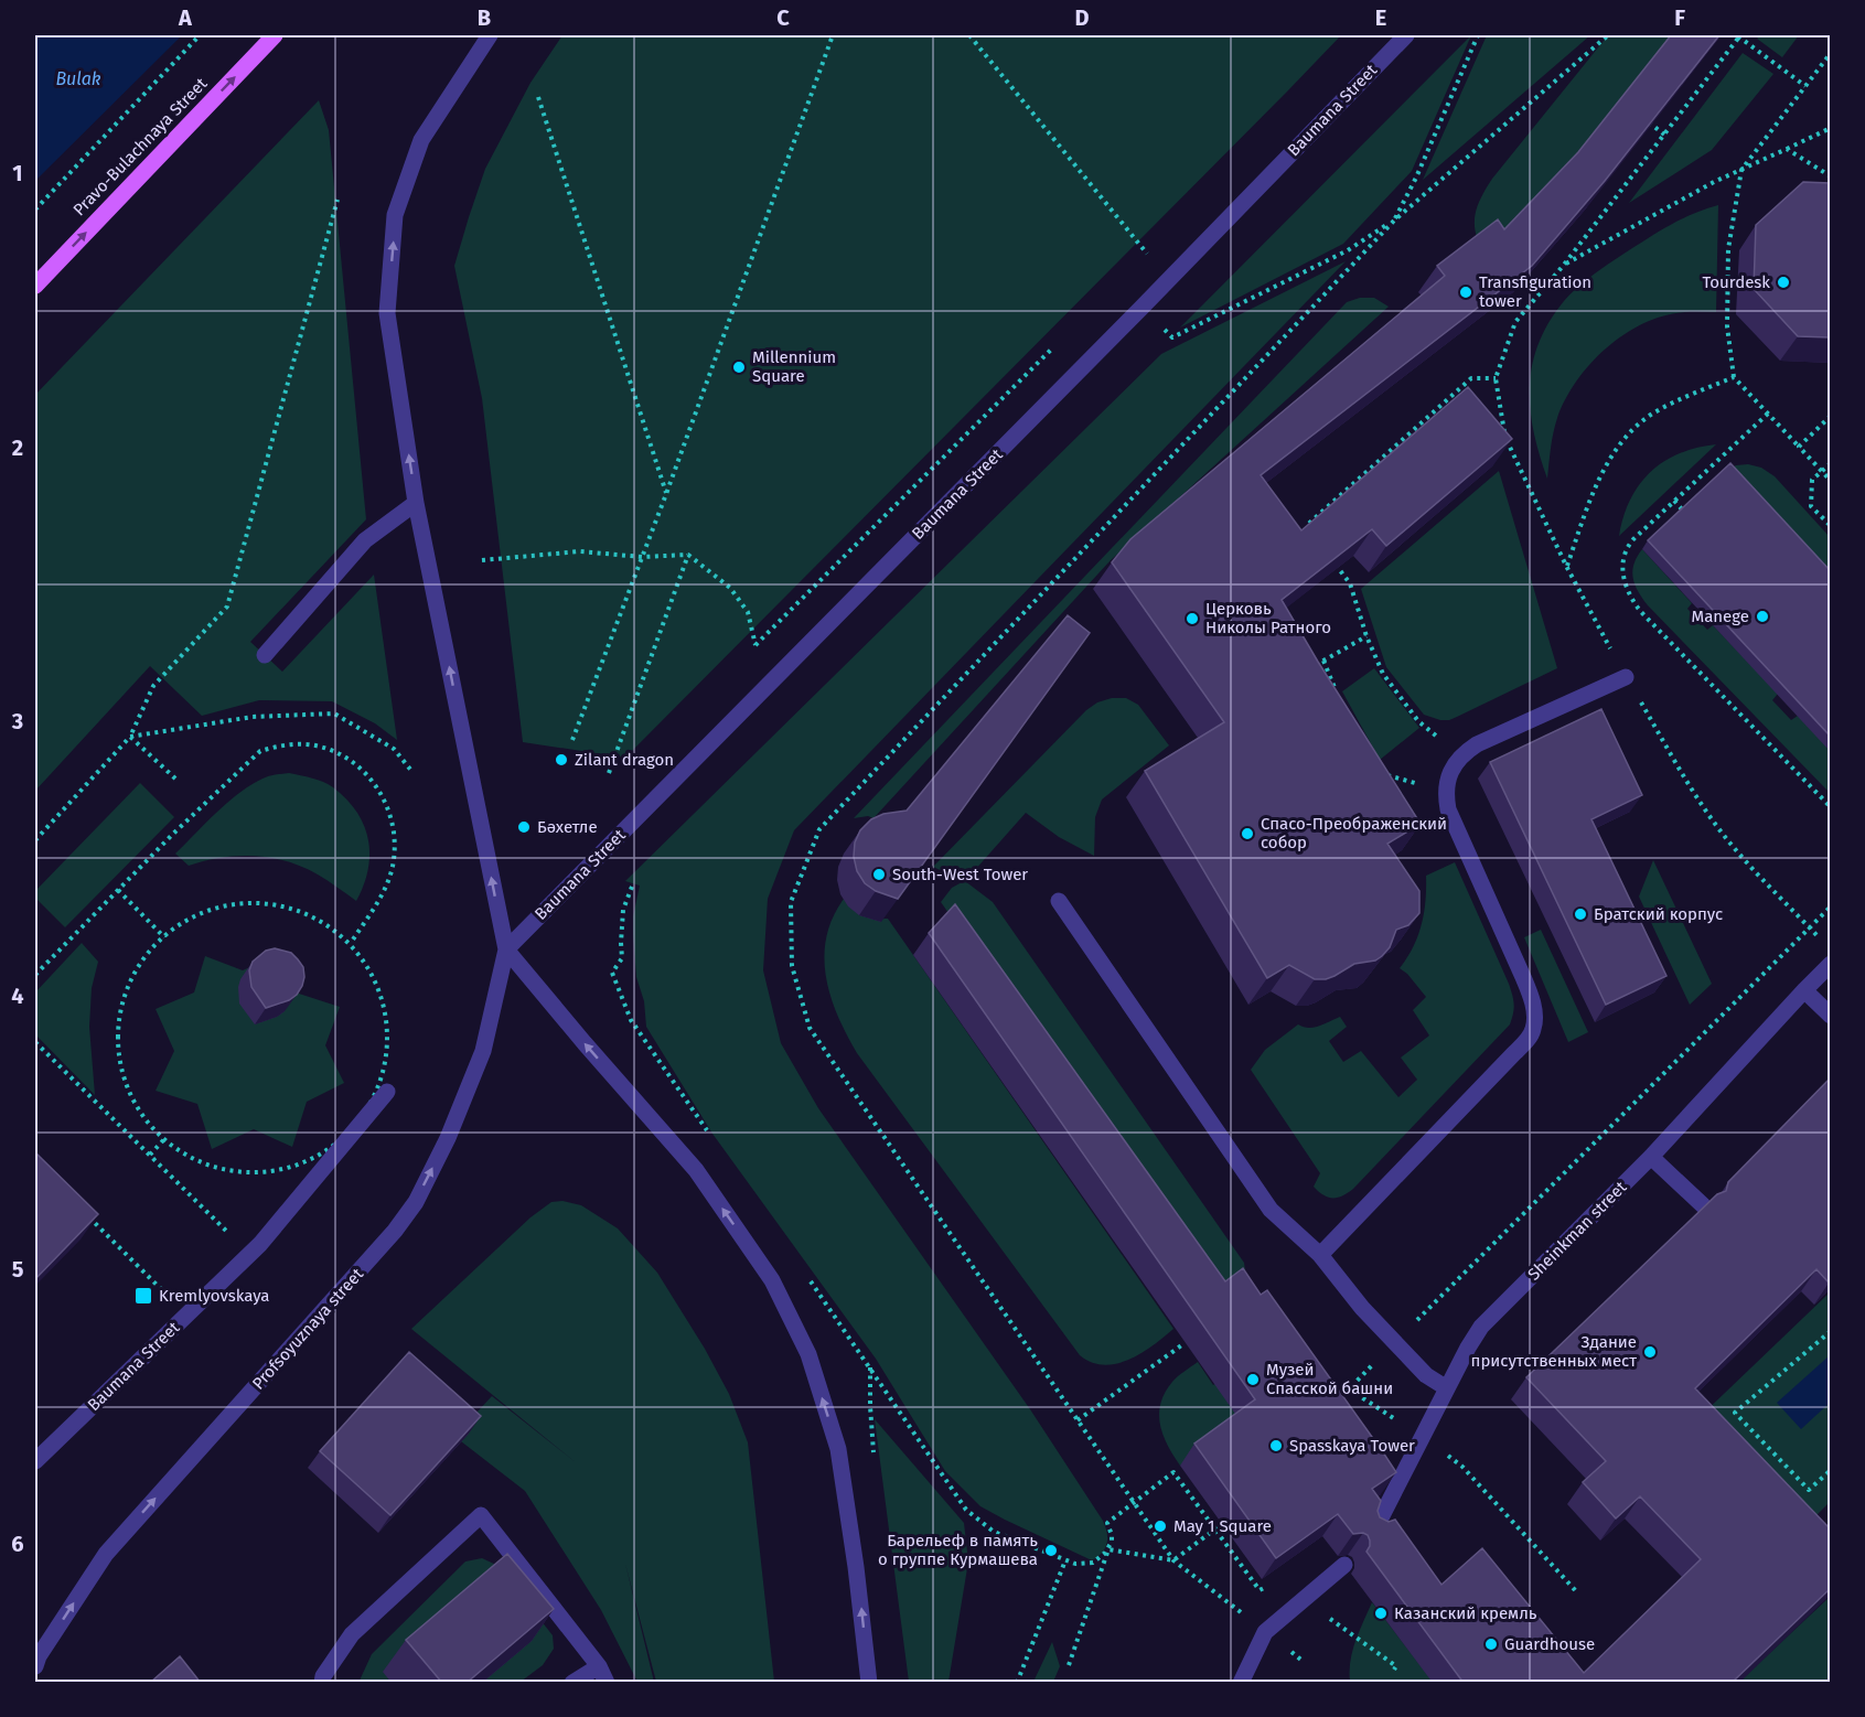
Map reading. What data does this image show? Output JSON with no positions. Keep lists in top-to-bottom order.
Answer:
{
  "streets": {
    "main road": ["Pravo-Bulachnaya Street"],
    "street": ["Baumana Street", "Sheinkman street", "Profsoyuznaya street"]
  },
  "crossings": [
    ["Baumana Street", "Profsoyuznaya street"]
  ],
  "one_way": ["Pravo-Bulachnaya Street", "Profsoyuznaya street"],
  "water": ["Bulak"],
  "places": {
    "other": [
      "Tourdesk",
      "Transfiguration tower",
      "Millennium Square",
      "Manege",
      "Церковь Николы Ратного",
      "Zilant dragon",
      "Бәхетле",
      "Спасо-Преображенский собор",
      "South-West Tower",
      "Братский корпус",
      "Здание присутственных мест",
      "Музей Спасской башни",
      "Spasskaya Tower",
      "May 1 Square",
      "Барельеф в память о группе Курмашева",
      "Казанский кремль",
      "Guardhouse"
    ],
    "transit": ["Kremlyovskaya"]
  },
  "grid": {
    "columns": [
      "A",
      "B",
      "C",
      "D",
      "E",
      "F"
    ],
    "rows": [
      "1",
      "2",
      "3",
      "4",
      "5",
      "6"
    ]
  }
}
